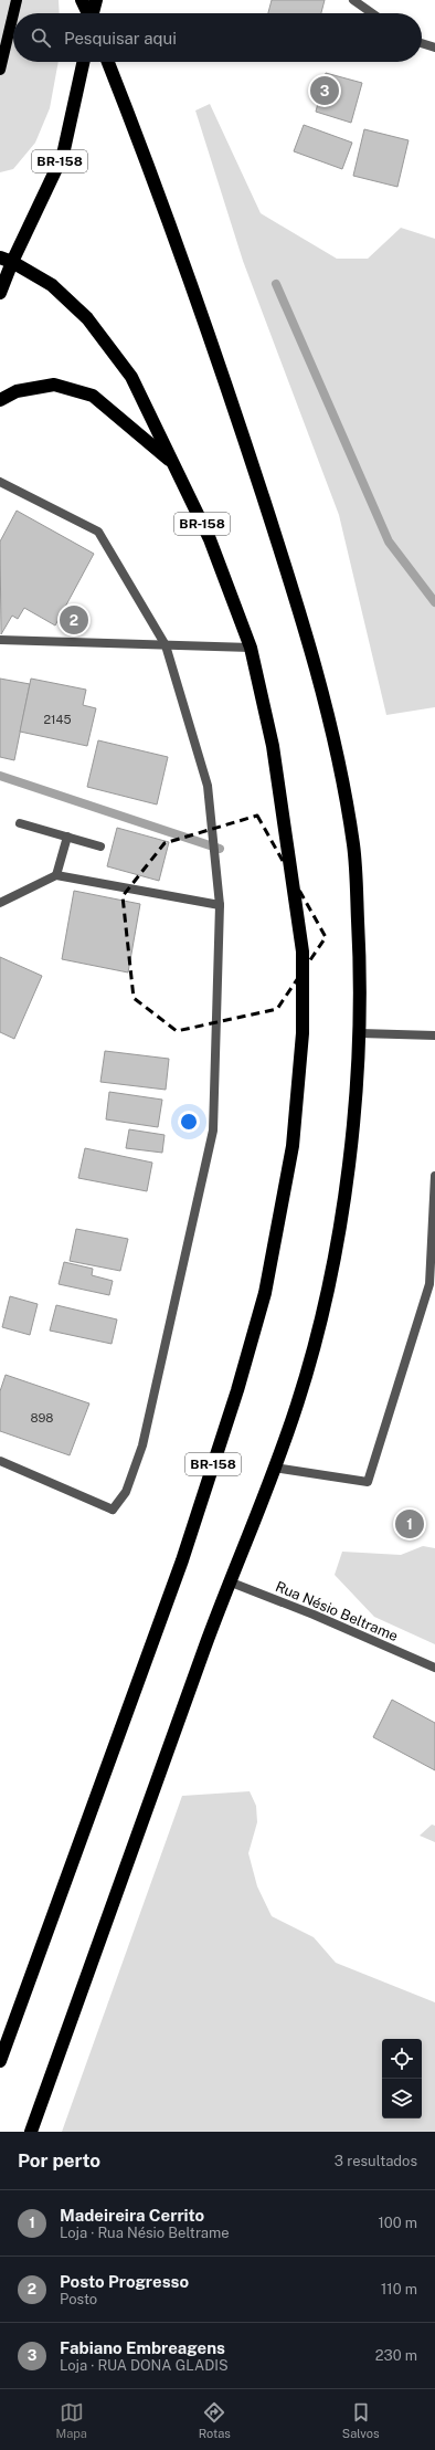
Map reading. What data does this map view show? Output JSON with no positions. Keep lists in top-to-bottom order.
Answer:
{
  "streets": {
    "highway": ["BR-158"],
    "street": ["Rua Nésio Beltrame"]
  },
  "house_numbers": ["2145", "898"],
  "page": {
    "search": "Pesquisar aqui",
    "pins": ["3", "2", "1"],
    "heading": ["Por perto", "3 resultados"],
    "list": [
      {
        "mark": "1",
        "name": "Madeireira Cerrito",
        "note": "Loja · Rua Nésio Beltrame",
        "value": "100 m"
      },
      {
        "mark": "2",
        "name": "Posto Progresso",
        "note": "Posto",
        "value": "110 m"
      },
      {
        "mark": "3",
        "name": "Fabiano Embreagens",
        "note": "Loja · RUA DONA GLADIS",
        "value": "230 m"
      }
    ],
    "nav": ["Mapa", "Rotas", "Salvos"]
  }
}
